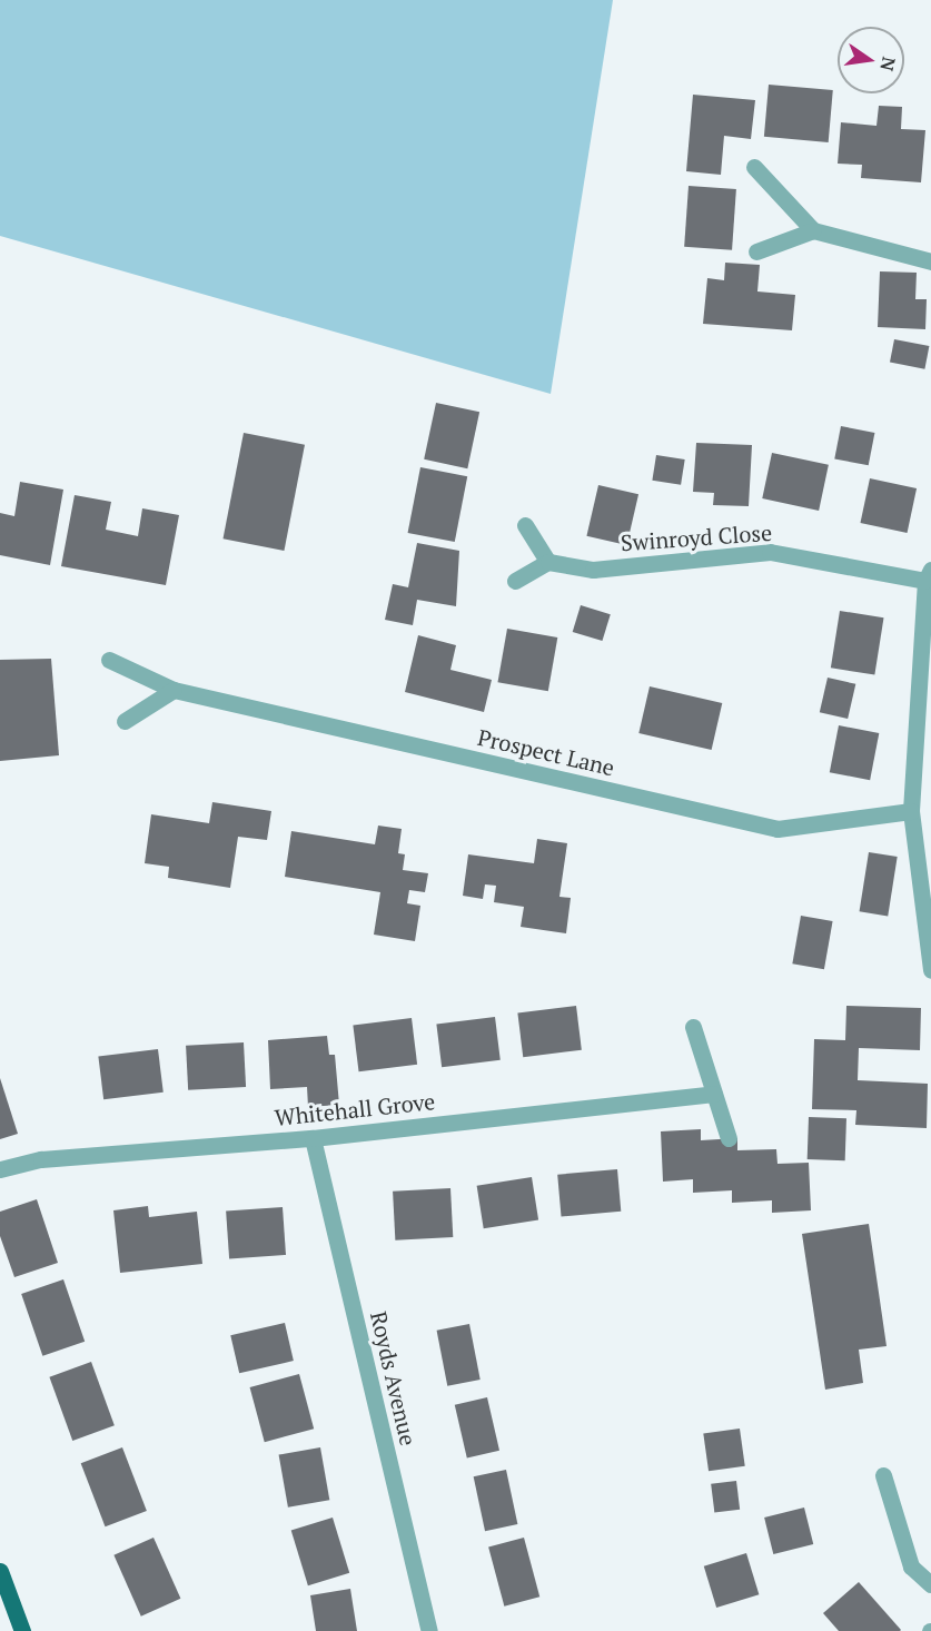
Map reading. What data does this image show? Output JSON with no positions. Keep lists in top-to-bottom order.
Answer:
{
  "streets": {
    "street": [
      "Swinroyd Close",
      "Prospect Lane",
      "Whitehall Grove",
      "Royds Avenue"
    ]
  },
  "crossings": [
    ["Whitehall Grove", "Royds Avenue"]
  ],
  "north": "right"
}
